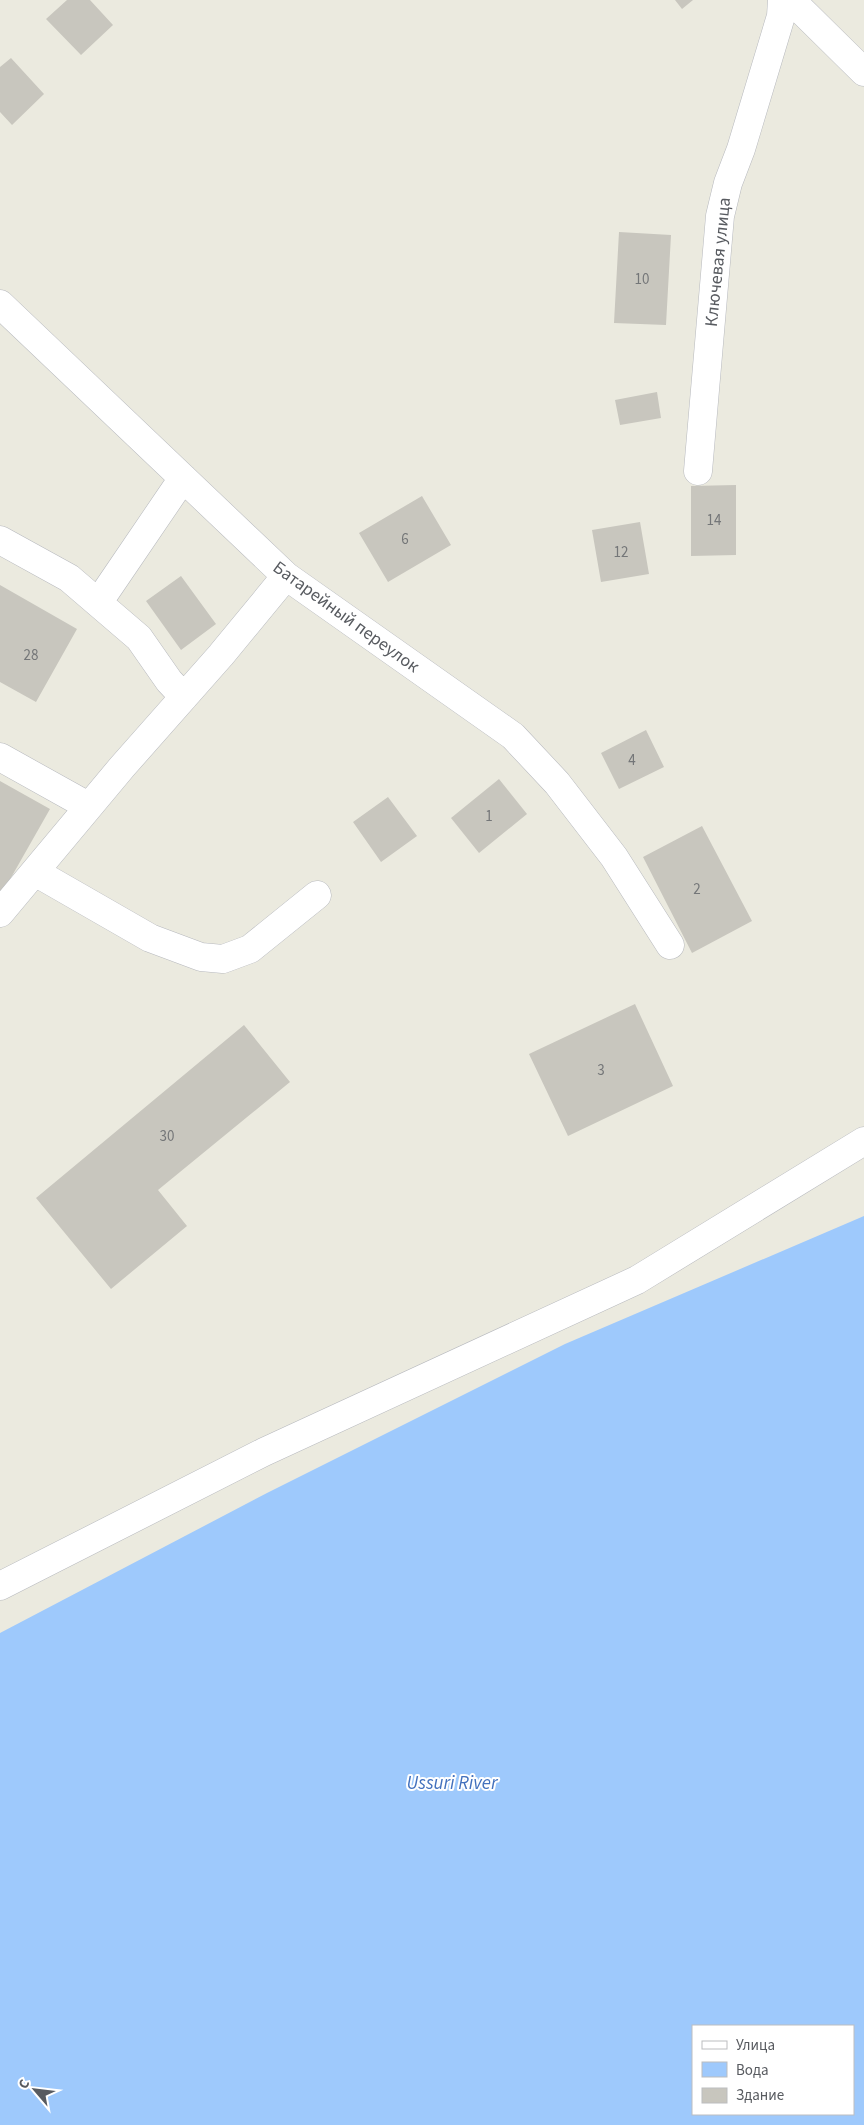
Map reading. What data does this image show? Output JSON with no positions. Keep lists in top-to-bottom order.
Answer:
{
  "streets": {
    "lane": ["Ключевая улица", "Батарейный переулок"]
  },
  "water": ["Ussuri River"],
  "house_numbers": [
    "10",
    "14",
    "6",
    "12",
    "28",
    "4",
    "1",
    "2",
    "3",
    "30"
  ],
  "legend": ["Улица", "Вода", "Здание"],
  "north": "top left"
}
